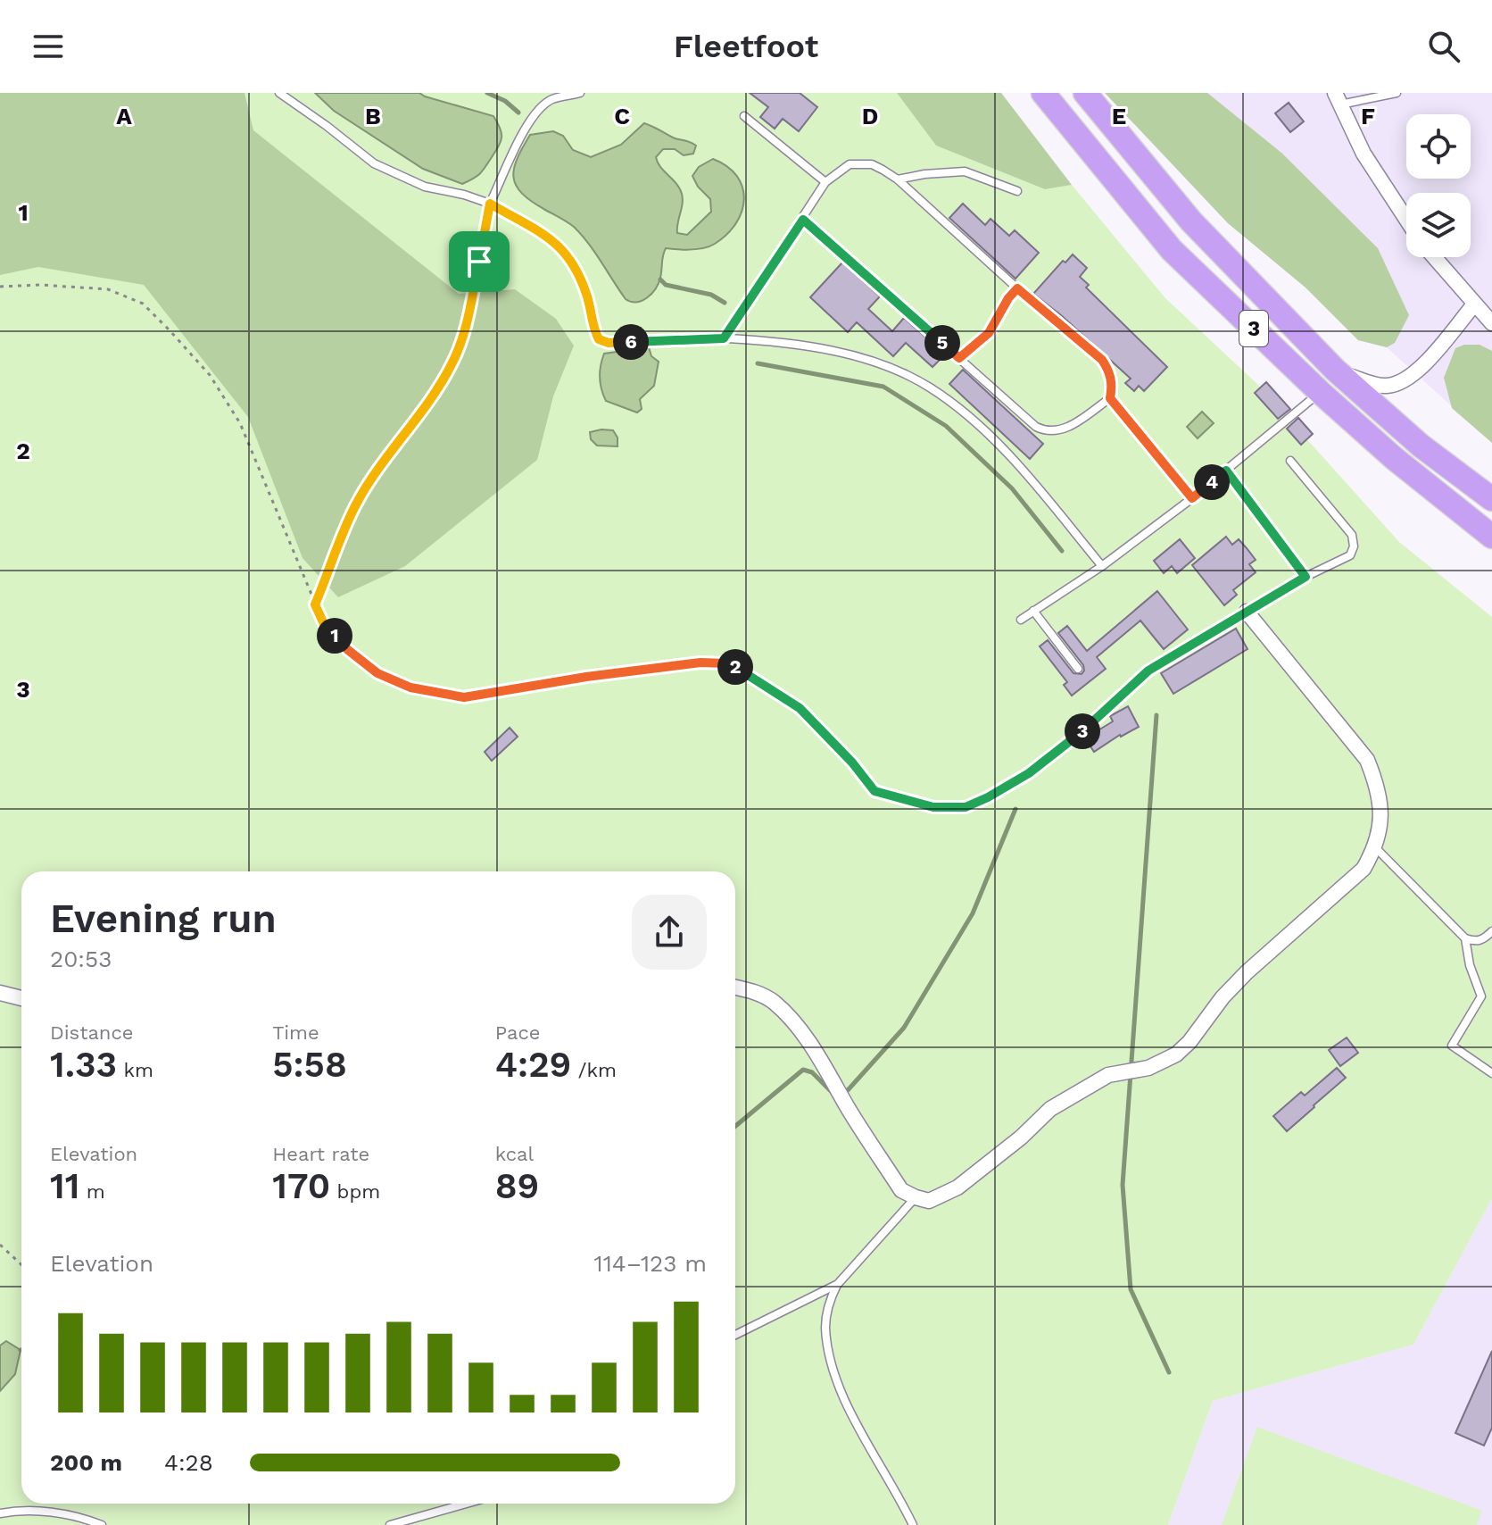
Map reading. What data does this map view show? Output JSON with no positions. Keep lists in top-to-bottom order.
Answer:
{
  "streets": {
    "highway": ["3"]
  },
  "page": {
    "header": "Fleetfoot",
    "pins": [
      "6",
      "5",
      "4",
      "1",
      "2",
      "3"
    ],
    "heading": ["Evening run", "20:53"],
    "stats": [
      ["Distance", "1.33 km"],
      ["Time", "5:58"],
      ["Pace", "4:29 /km"],
      ["Elevation", "11 m"],
      ["Heart rate", "170 bpm"],
      ["kcal", "89"]
    ],
    "chart": ["Elevation", "114–123 m"],
    "list": [
      {
        "name": "200 m",
        "note": "4:28"
      }
    ]
  },
  "grid": {
    "columns": [
      "A",
      "B",
      "C",
      "D",
      "E",
      "F"
    ],
    "rows": ["1", "2", "3"]
  }
}
